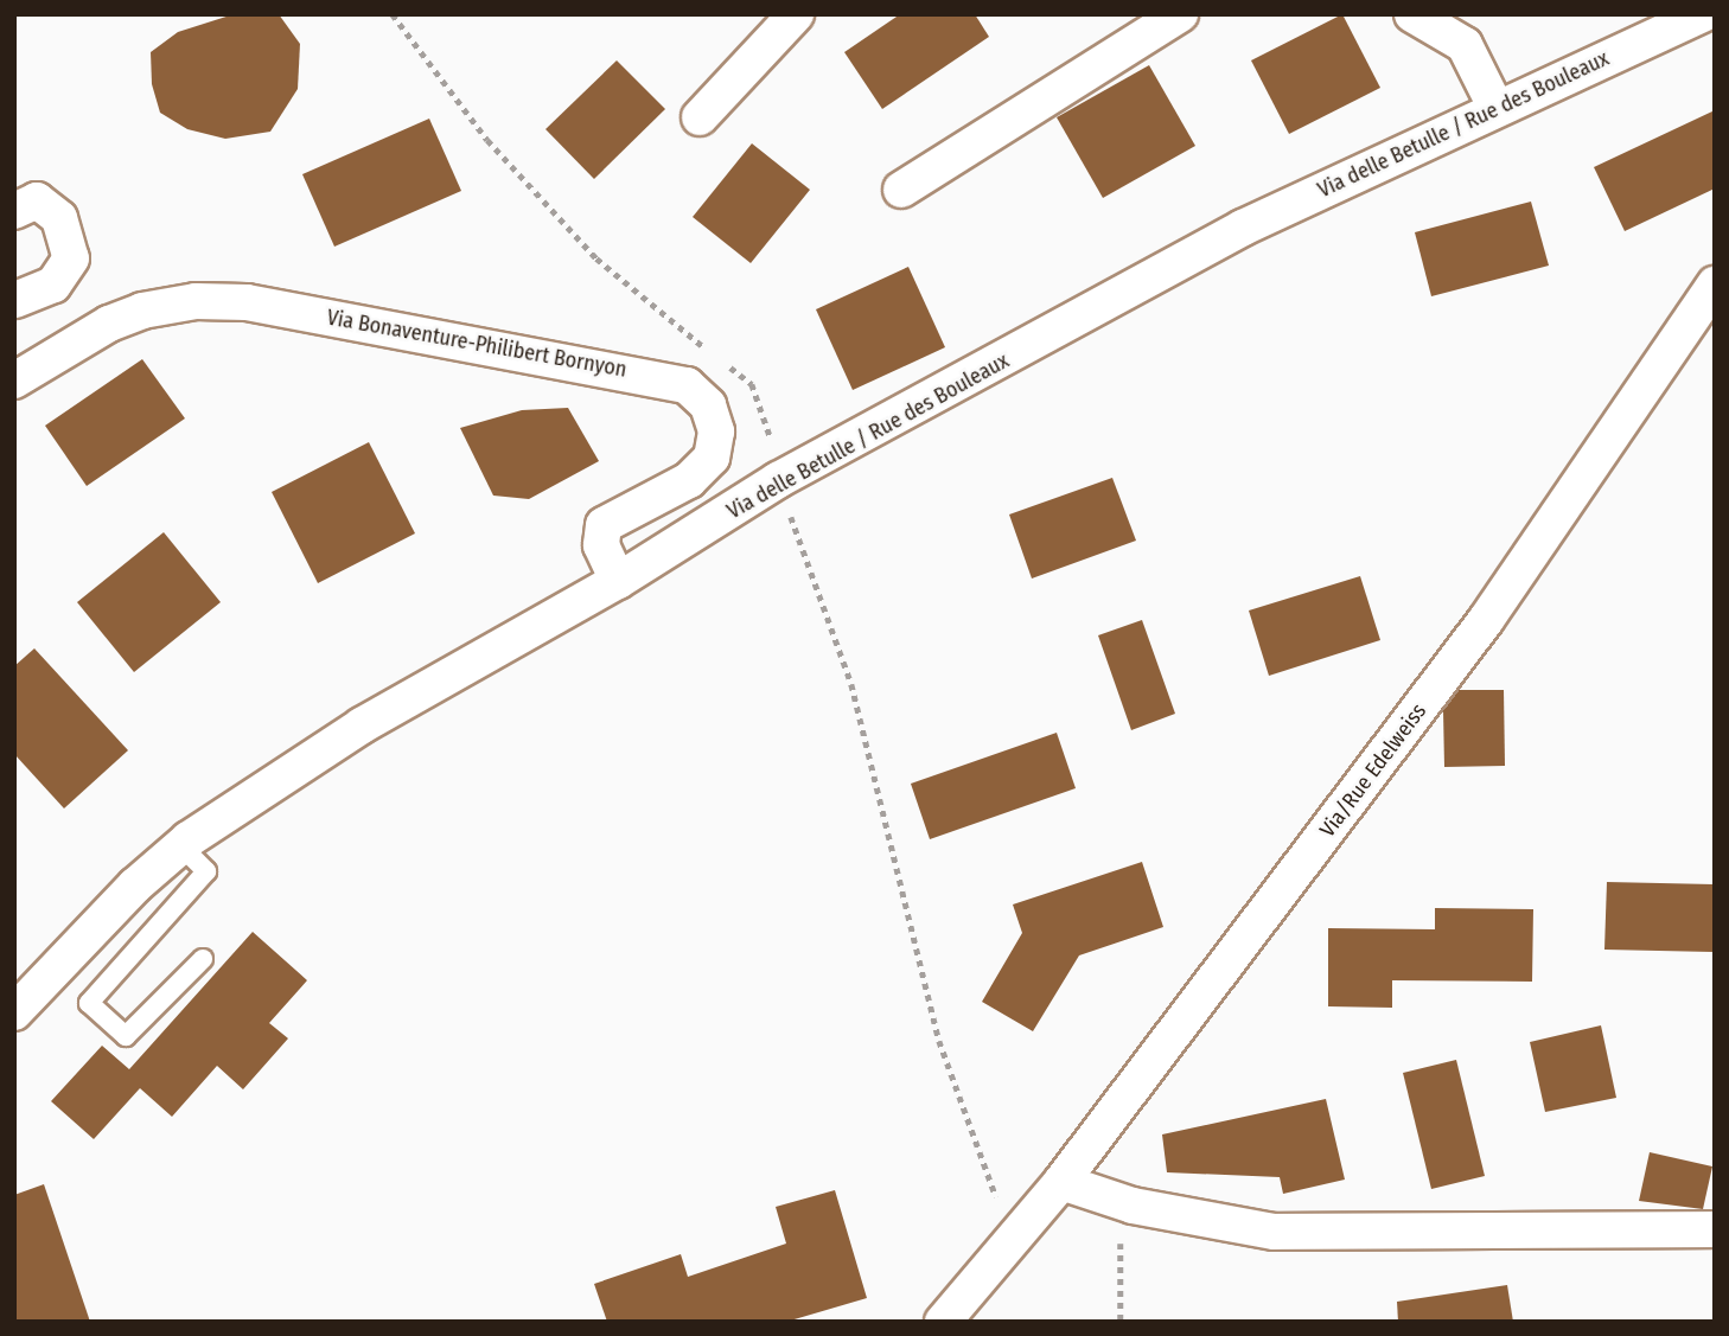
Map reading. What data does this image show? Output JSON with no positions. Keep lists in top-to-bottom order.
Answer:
{
  "streets": {
    "street": ["Via delle Betulle / Rue des Bouleaux", "Via Bonaventure-Philibert Bornyon", "Via/Rue Edelweiss"]
  },
  "crossings": [
    ["Via delle Betulle / Rue des Bouleaux", "Via Bonaventure-Philibert Bornyon"]
  ]
}
